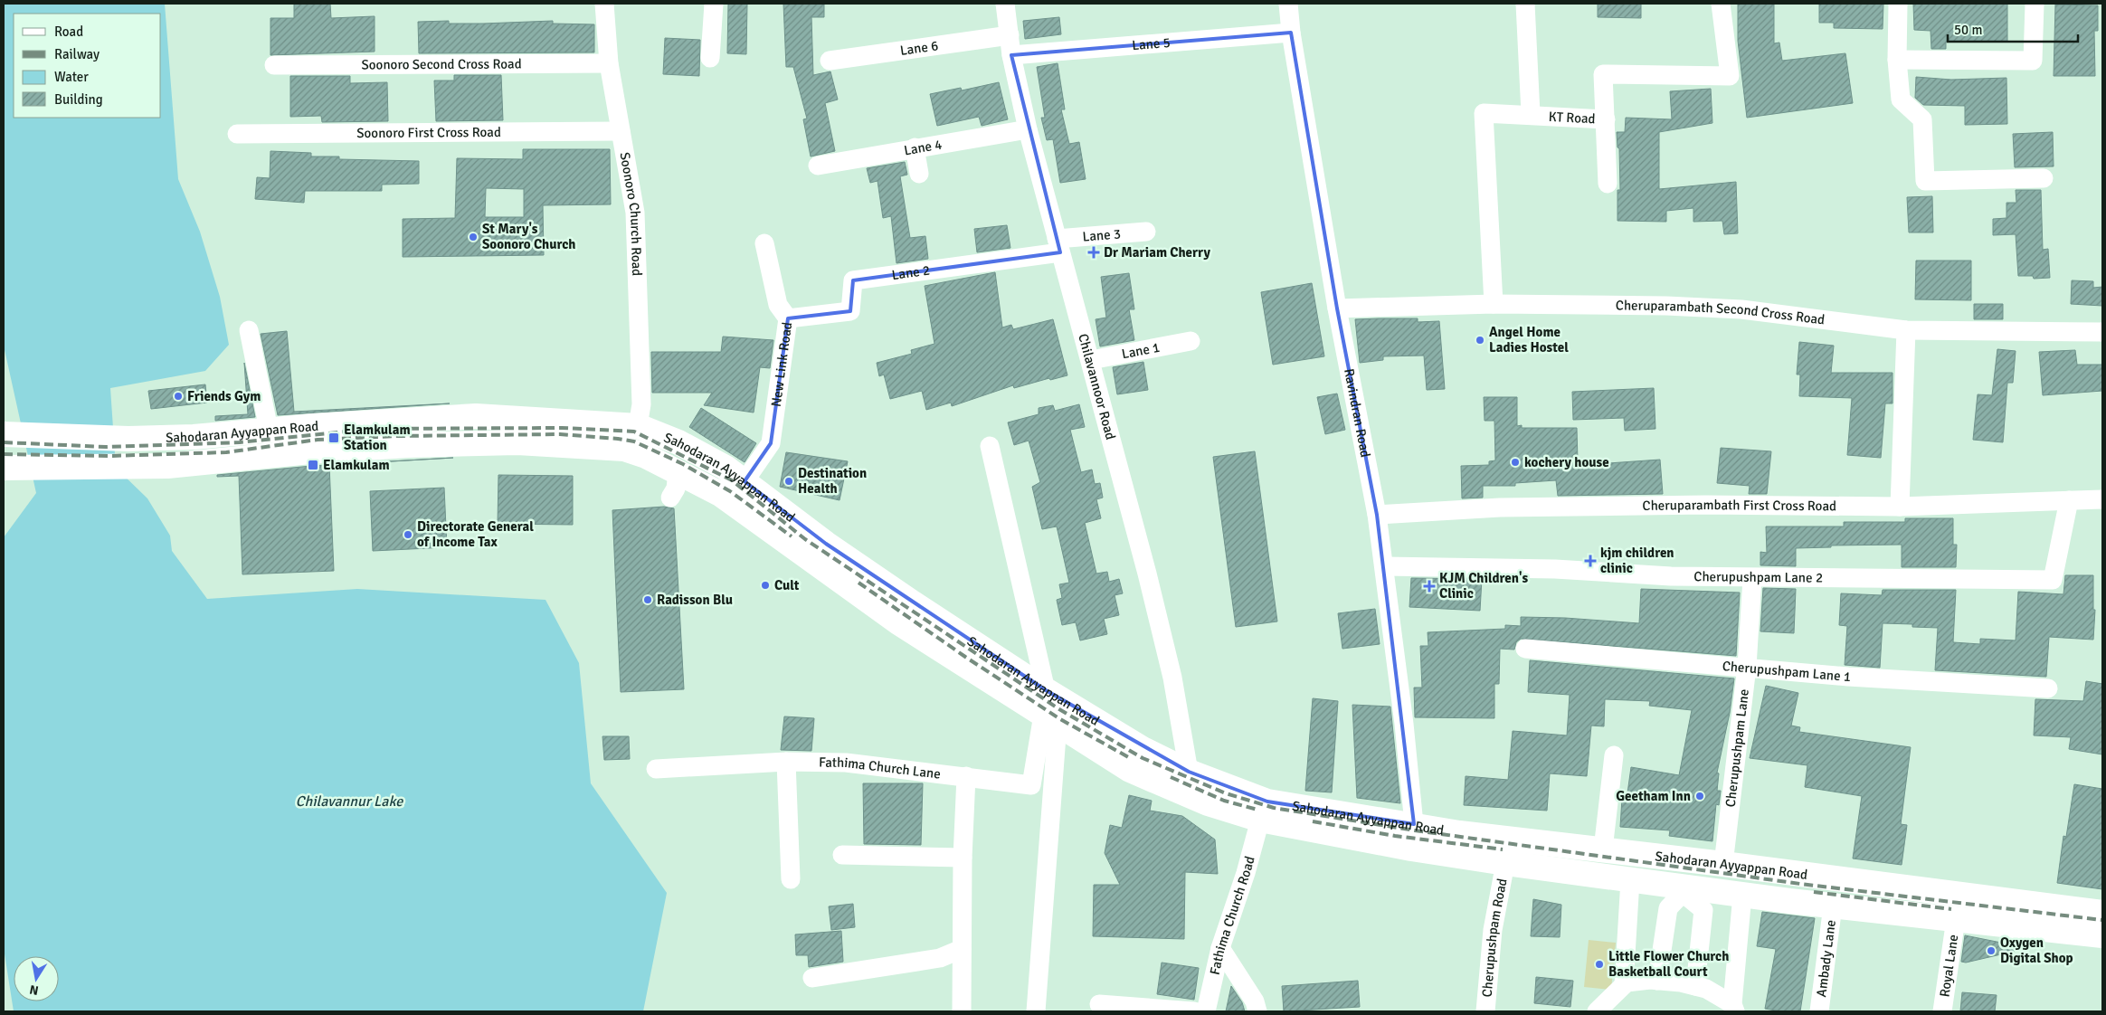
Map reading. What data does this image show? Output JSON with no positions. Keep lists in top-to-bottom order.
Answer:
{
  "streets": {
    "main road": ["Sahodaran Ayyappan Road"],
    "street": [
      "Lane 5",
      "Lane 6",
      "Soonoro Second Cross Road",
      "KT Road",
      "Soonoro First Cross Road",
      "Lane 4",
      "Soonoro Church Road",
      "Lane 3",
      "Lane 2",
      "Cheruparambath Second Cross Road",
      "Lane 1",
      "New Link Road",
      "Chilavannoor Road",
      "Ravindran Road",
      "Cheruparambath First Cross Road",
      "Cherupushpam Lane 2",
      "Cherupushpam Lane 1",
      "Cherupushpam Lane",
      "Fathima Church Lane",
      "Fathima Church Road",
      "Cherupushpam Road",
      "Ambady Lane",
      "Royal Lane"
    ]
  },
  "crossings": [
    ["Lane 5", "Chilavannoor Road"],
    ["Lane 5", "Ravindran Road"],
    ["Lane 6", "Chilavannoor Road"],
    ["Soonoro Second Cross Road", "Soonoro Church Road"],
    ["KT Road", "Cheruparambath Second Cross Road"],
    ["Soonoro First Cross Road", "Soonoro Church Road"],
    ["Lane 4", "Chilavannoor Road"],
    ["Soonoro Church Road", "Sahodaran Ayyappan Road"],
    ["Lane 3", "Lane 2"],
    ["Lane 3", "Chilavannoor Road"],
    ["Lane 2", "New Link Road"],
    ["Lane 2", "Chilavannoor Road"],
    ["Cheruparambath Second Cross Road", "Ravindran Road"],
    ["Lane 1", "Chilavannoor Road"],
    ["New Link Road", "Sahodaran Ayyappan Road"],
    ["Chilavannoor Road", "Sahodaran Ayyappan Road"],
    ["Ravindran Road", "Sahodaran Ayyappan Road"],
    ["Ravindran Road", "Cheruparambath First Cross Road"],
    ["Ravindran Road", "Cherupushpam Lane 2"],
    ["Sahodaran Ayyappan Road", "Cherupushpam Lane"],
    ["Sahodaran Ayyappan Road", "Fathima Church Lane"],
    ["Sahodaran Ayyappan Road", "Fathima Church Road"],
    ["Sahodaran Ayyappan Road", "Cherupushpam Road"],
    ["Sahodaran Ayyappan Road", "Ambady Lane"],
    ["Sahodaran Ayyappan Road", "Royal Lane"],
    ["Cheruparambath First Cross Road", "Cherupushpam Lane 2"],
    ["Cherupushpam Lane 2", "Cherupushpam Lane"],
    ["Cherupushpam Lane 1", "Cherupushpam Lane"]
  ],
  "water": ["Chilavannur Lake"],
  "places": {
    "other": [
      "St Mary's Soonoro Church",
      "Angel Home Ladies Hostel",
      "Friends Gym",
      "kochery house",
      "Destination Health",
      "Directorate General of Income Tax",
      "Cult",
      "Radisson Blu",
      "Geetham Inn",
      "Oxygen Digital Shop",
      "Little Flower Church Basketball Court"
    ],
    "health": ["Dr Mariam Cherry", "kjm children clinic", "KJM Children's Clinic"],
    "transit": ["Elamkulam Station", "Elamkulam"]
  },
  "legend": [
    "Road",
    "Railway",
    "Water",
    "Building"
  ],
  "scale_bar": "50 m",
  "north": "bottom"
}
